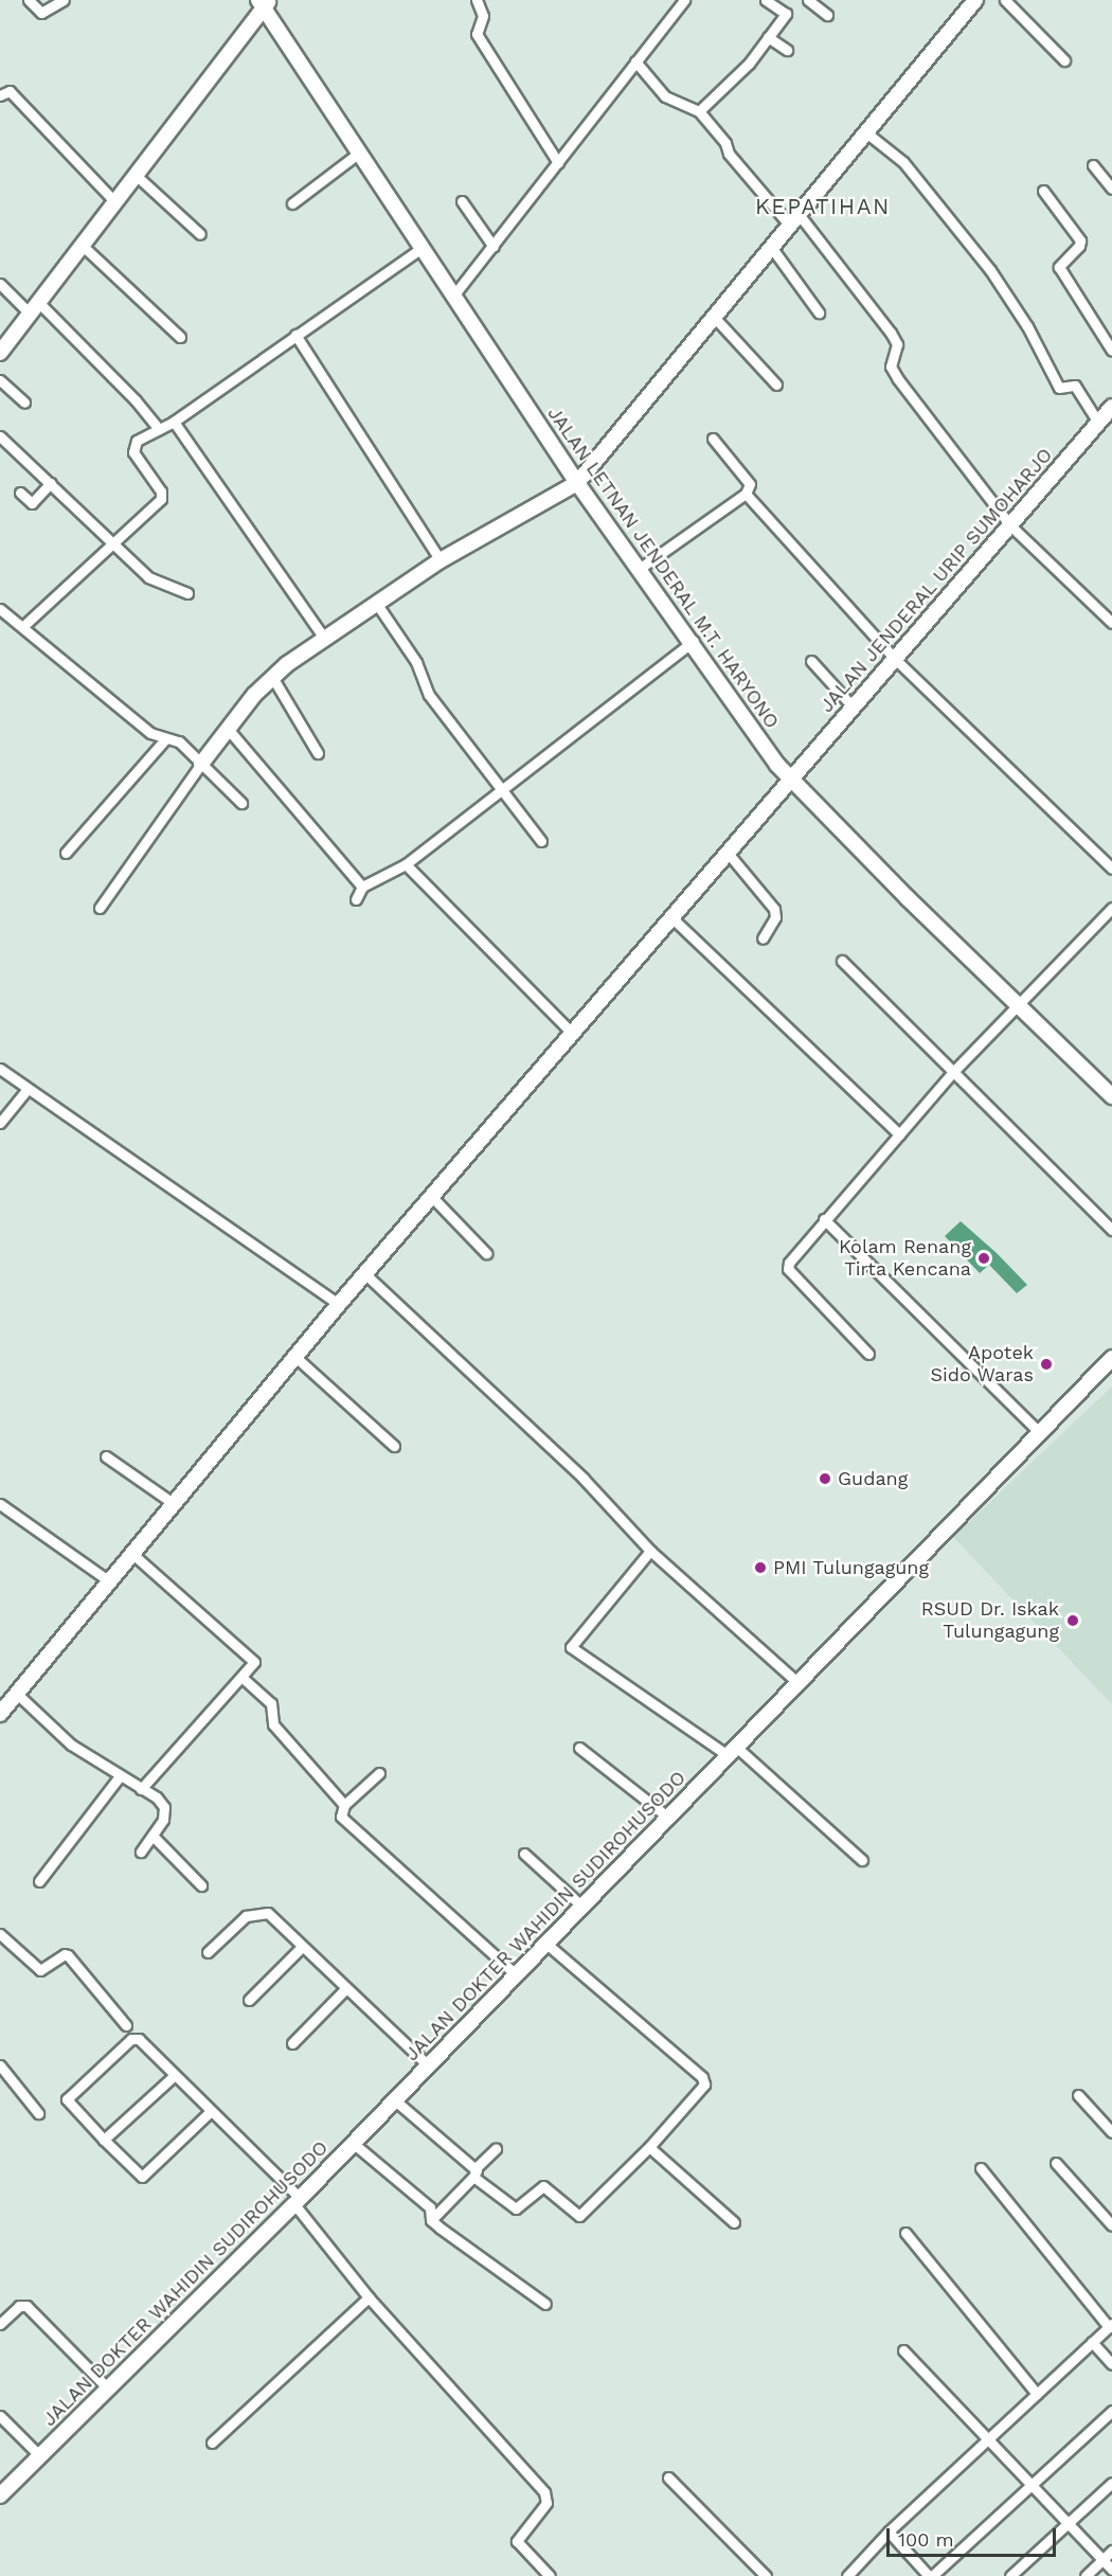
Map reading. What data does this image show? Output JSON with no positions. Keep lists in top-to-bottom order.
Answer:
{
  "streets": {
    "street": ["JALAN LETNAN JENDERAL M.T. HARYONO", "JALAN JENDERAL URIP SUMOHARJO", "JALAN DOKTER WAHIDIN SUDIROHUSODO"]
  },
  "crossings": [
    ["JALAN LETNAN JENDERAL M.T. HARYONO", "JALAN JENDERAL URIP SUMOHARJO"]
  ],
  "districts": ["KEPATIHAN"],
  "places": [
    "Kolam Renang Tirta Kencana",
    "Apotek Sido Waras",
    "Gudang",
    "PMI Tulungagung",
    "RSUD Dr. Iskak Tulungagung"
  ],
  "scale_bar": "100 m"
}
